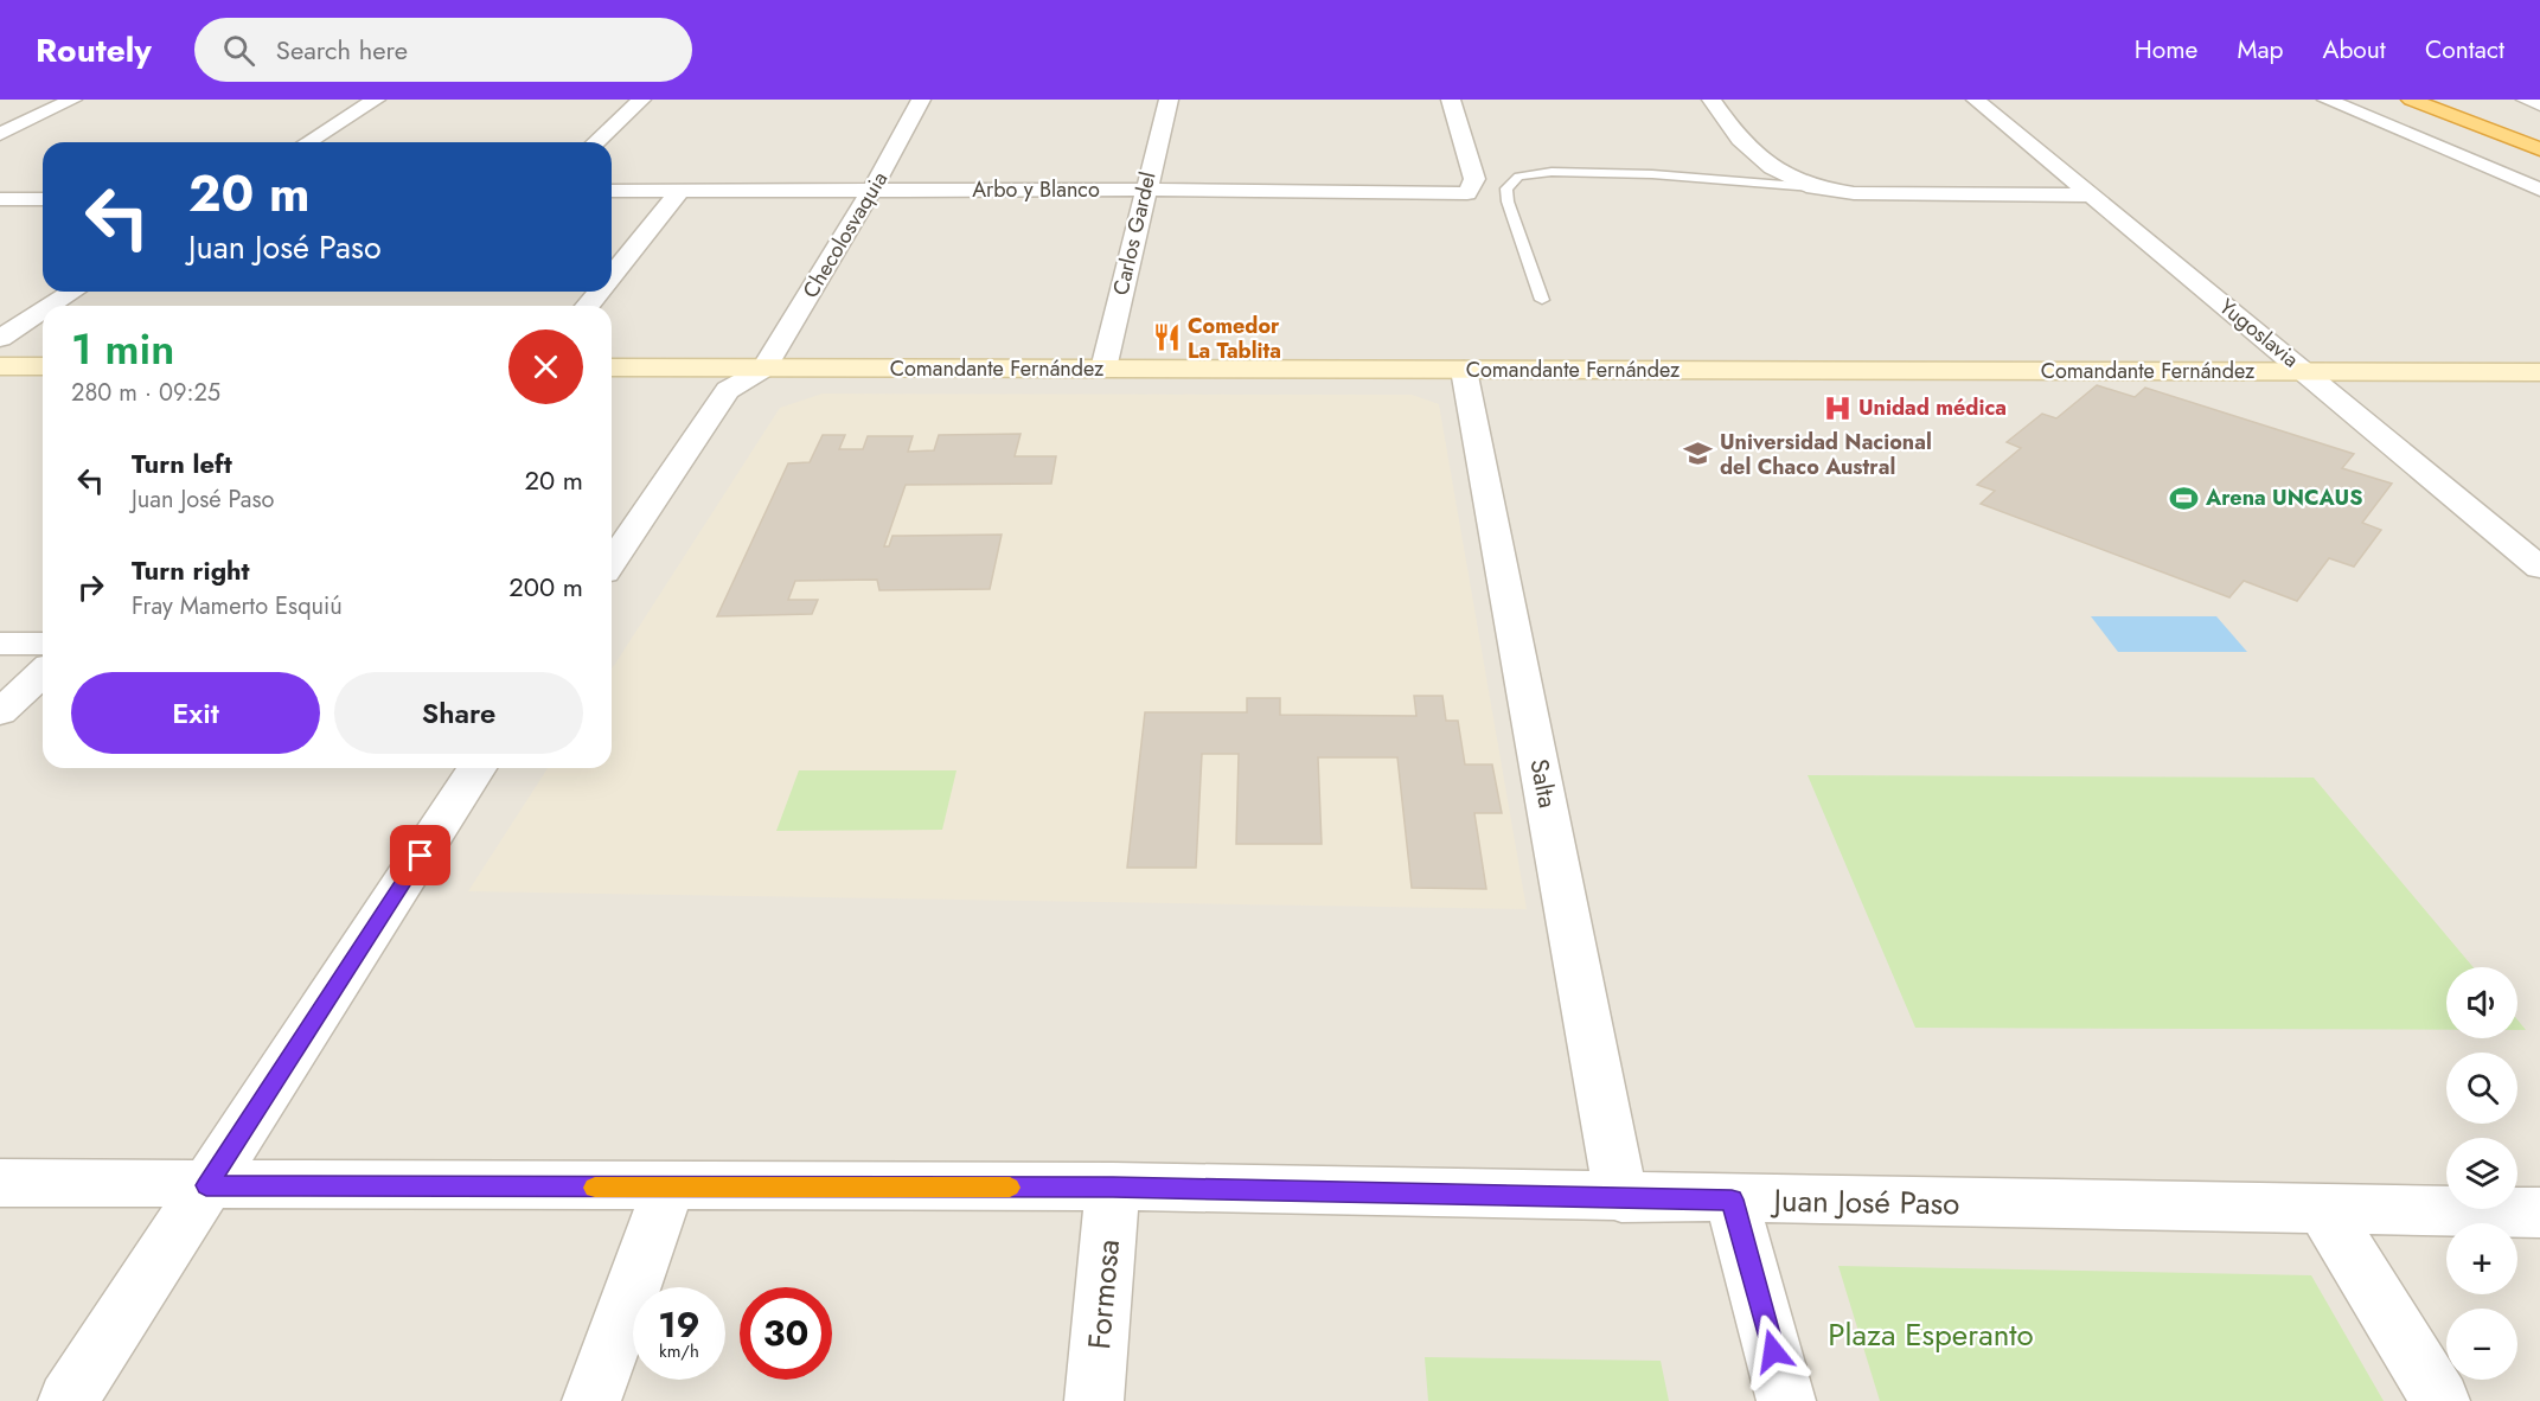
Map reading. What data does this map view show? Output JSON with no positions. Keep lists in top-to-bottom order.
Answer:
{
  "streets": {
    "main road": ["Comandante Fernández"],
    "street": [
      "Arbo y Blanco",
      "Carlos Gardel",
      "Checolosvaquia",
      "Yugoslavia",
      "Salta",
      "Juan José Paso",
      "Formosa"
    ]
  },
  "crossings": [
    ["Arbo y Blanco", "Carlos Gardel"],
    ["Arbo y Blanco", "Checolosvaquia"],
    ["Carlos Gardel", "Comandante Fernández"],
    ["Checolosvaquia", "Comandante Fernández"],
    ["Yugoslavia", "Comandante Fernández"],
    ["Comandante Fernández", "Salta"],
    ["Salta", "Juan José Paso"],
    ["Juan José Paso", "Formosa"]
  ],
  "parks": ["Plaza Esperanto"],
  "places": {
    "restaurant": ["Comedor La Tablita"],
    "hospital": ["Unidad médica"],
    "school or university": ["Universidad Nacional del Chaco Austral"],
    "sports": ["Arena UNCAUS"]
  },
  "page": {
    "header": "Routely",
    "search": "Search here",
    "nav": [
      "Home",
      "Map",
      "About",
      "Contact"
    ],
    "turn": ["20 m", "Juan José Paso"],
    "heading": ["1 min", "280 m · 09:25"],
    "list": [
      {
        "name": "Turn left",
        "note": "Juan José Paso",
        "value": "20 m"
      },
      {
        "name": "Turn right",
        "note": "Fray Mamerto Esquiú",
        "value": "200 m"
      }
    ],
    "buttons": ["Exit", "Share"],
    "map_buttons": ["+", "−"],
    "speed": "19 km/h",
    "limit": "30"
  }
}
